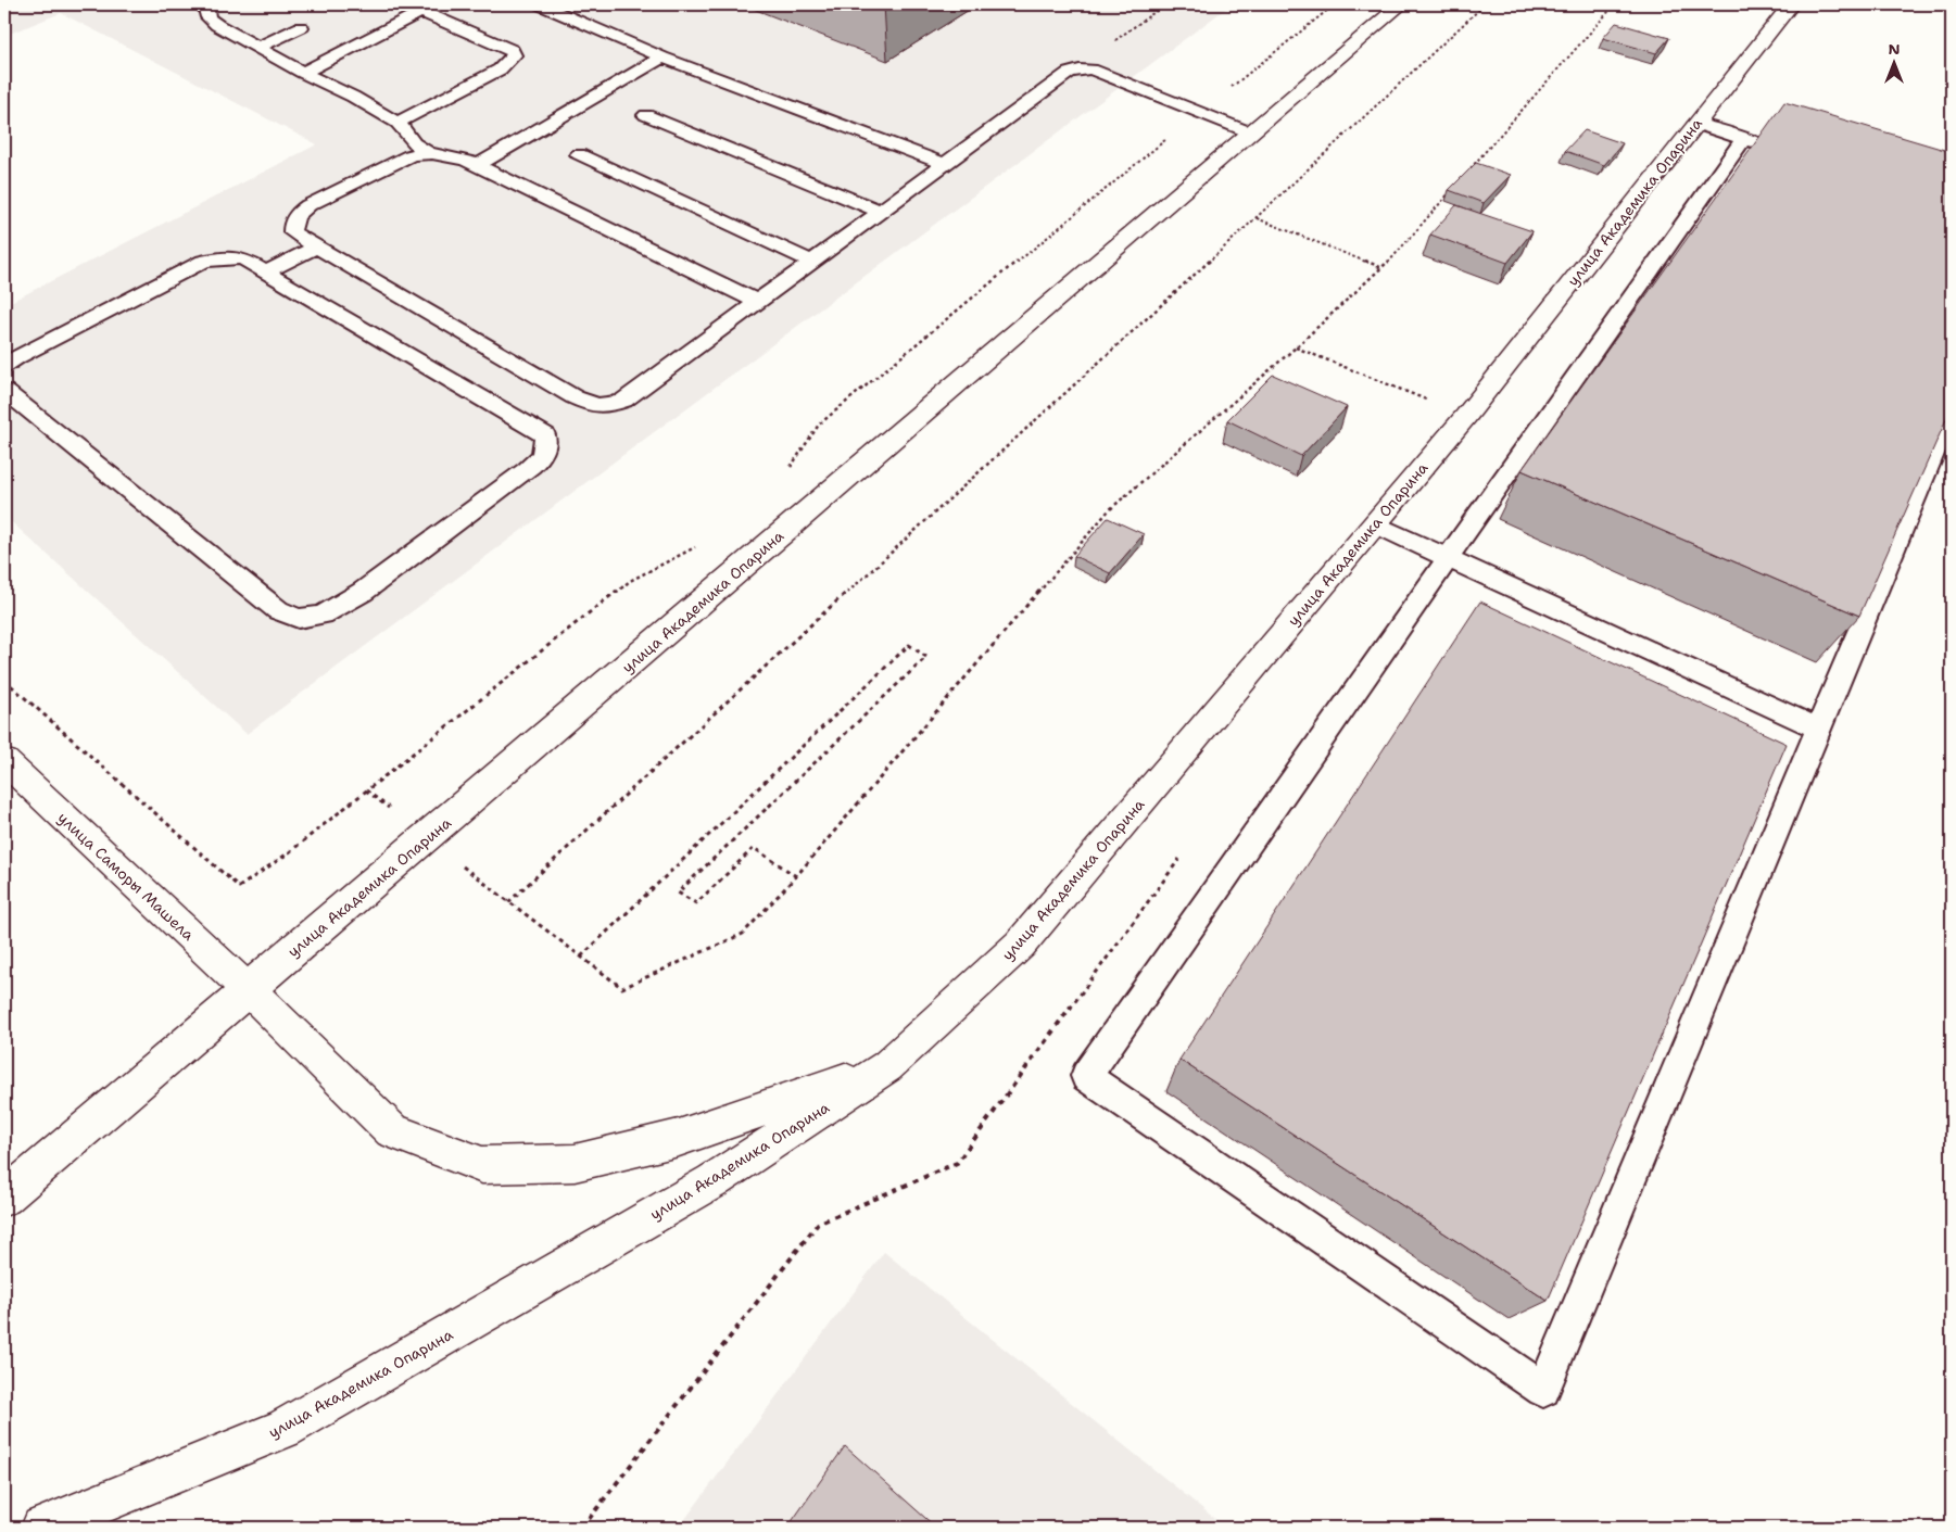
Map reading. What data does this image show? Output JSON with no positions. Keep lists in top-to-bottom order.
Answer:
{
  "streets": {
    "street": ["улица Академика Опарина", "улица Саморы Машела"]
  },
  "crossings": [
    ["улица Академика Опарина", "улица Саморы Машела"]
  ],
  "north": "top"
}
